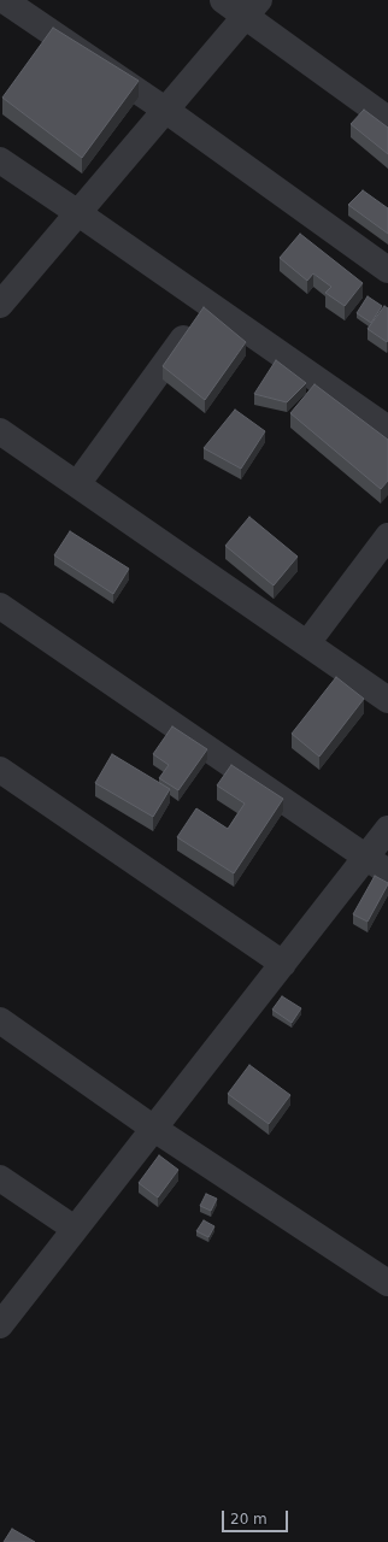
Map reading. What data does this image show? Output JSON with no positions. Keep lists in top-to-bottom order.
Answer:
{
  "scale_bar": "20 m"
}
